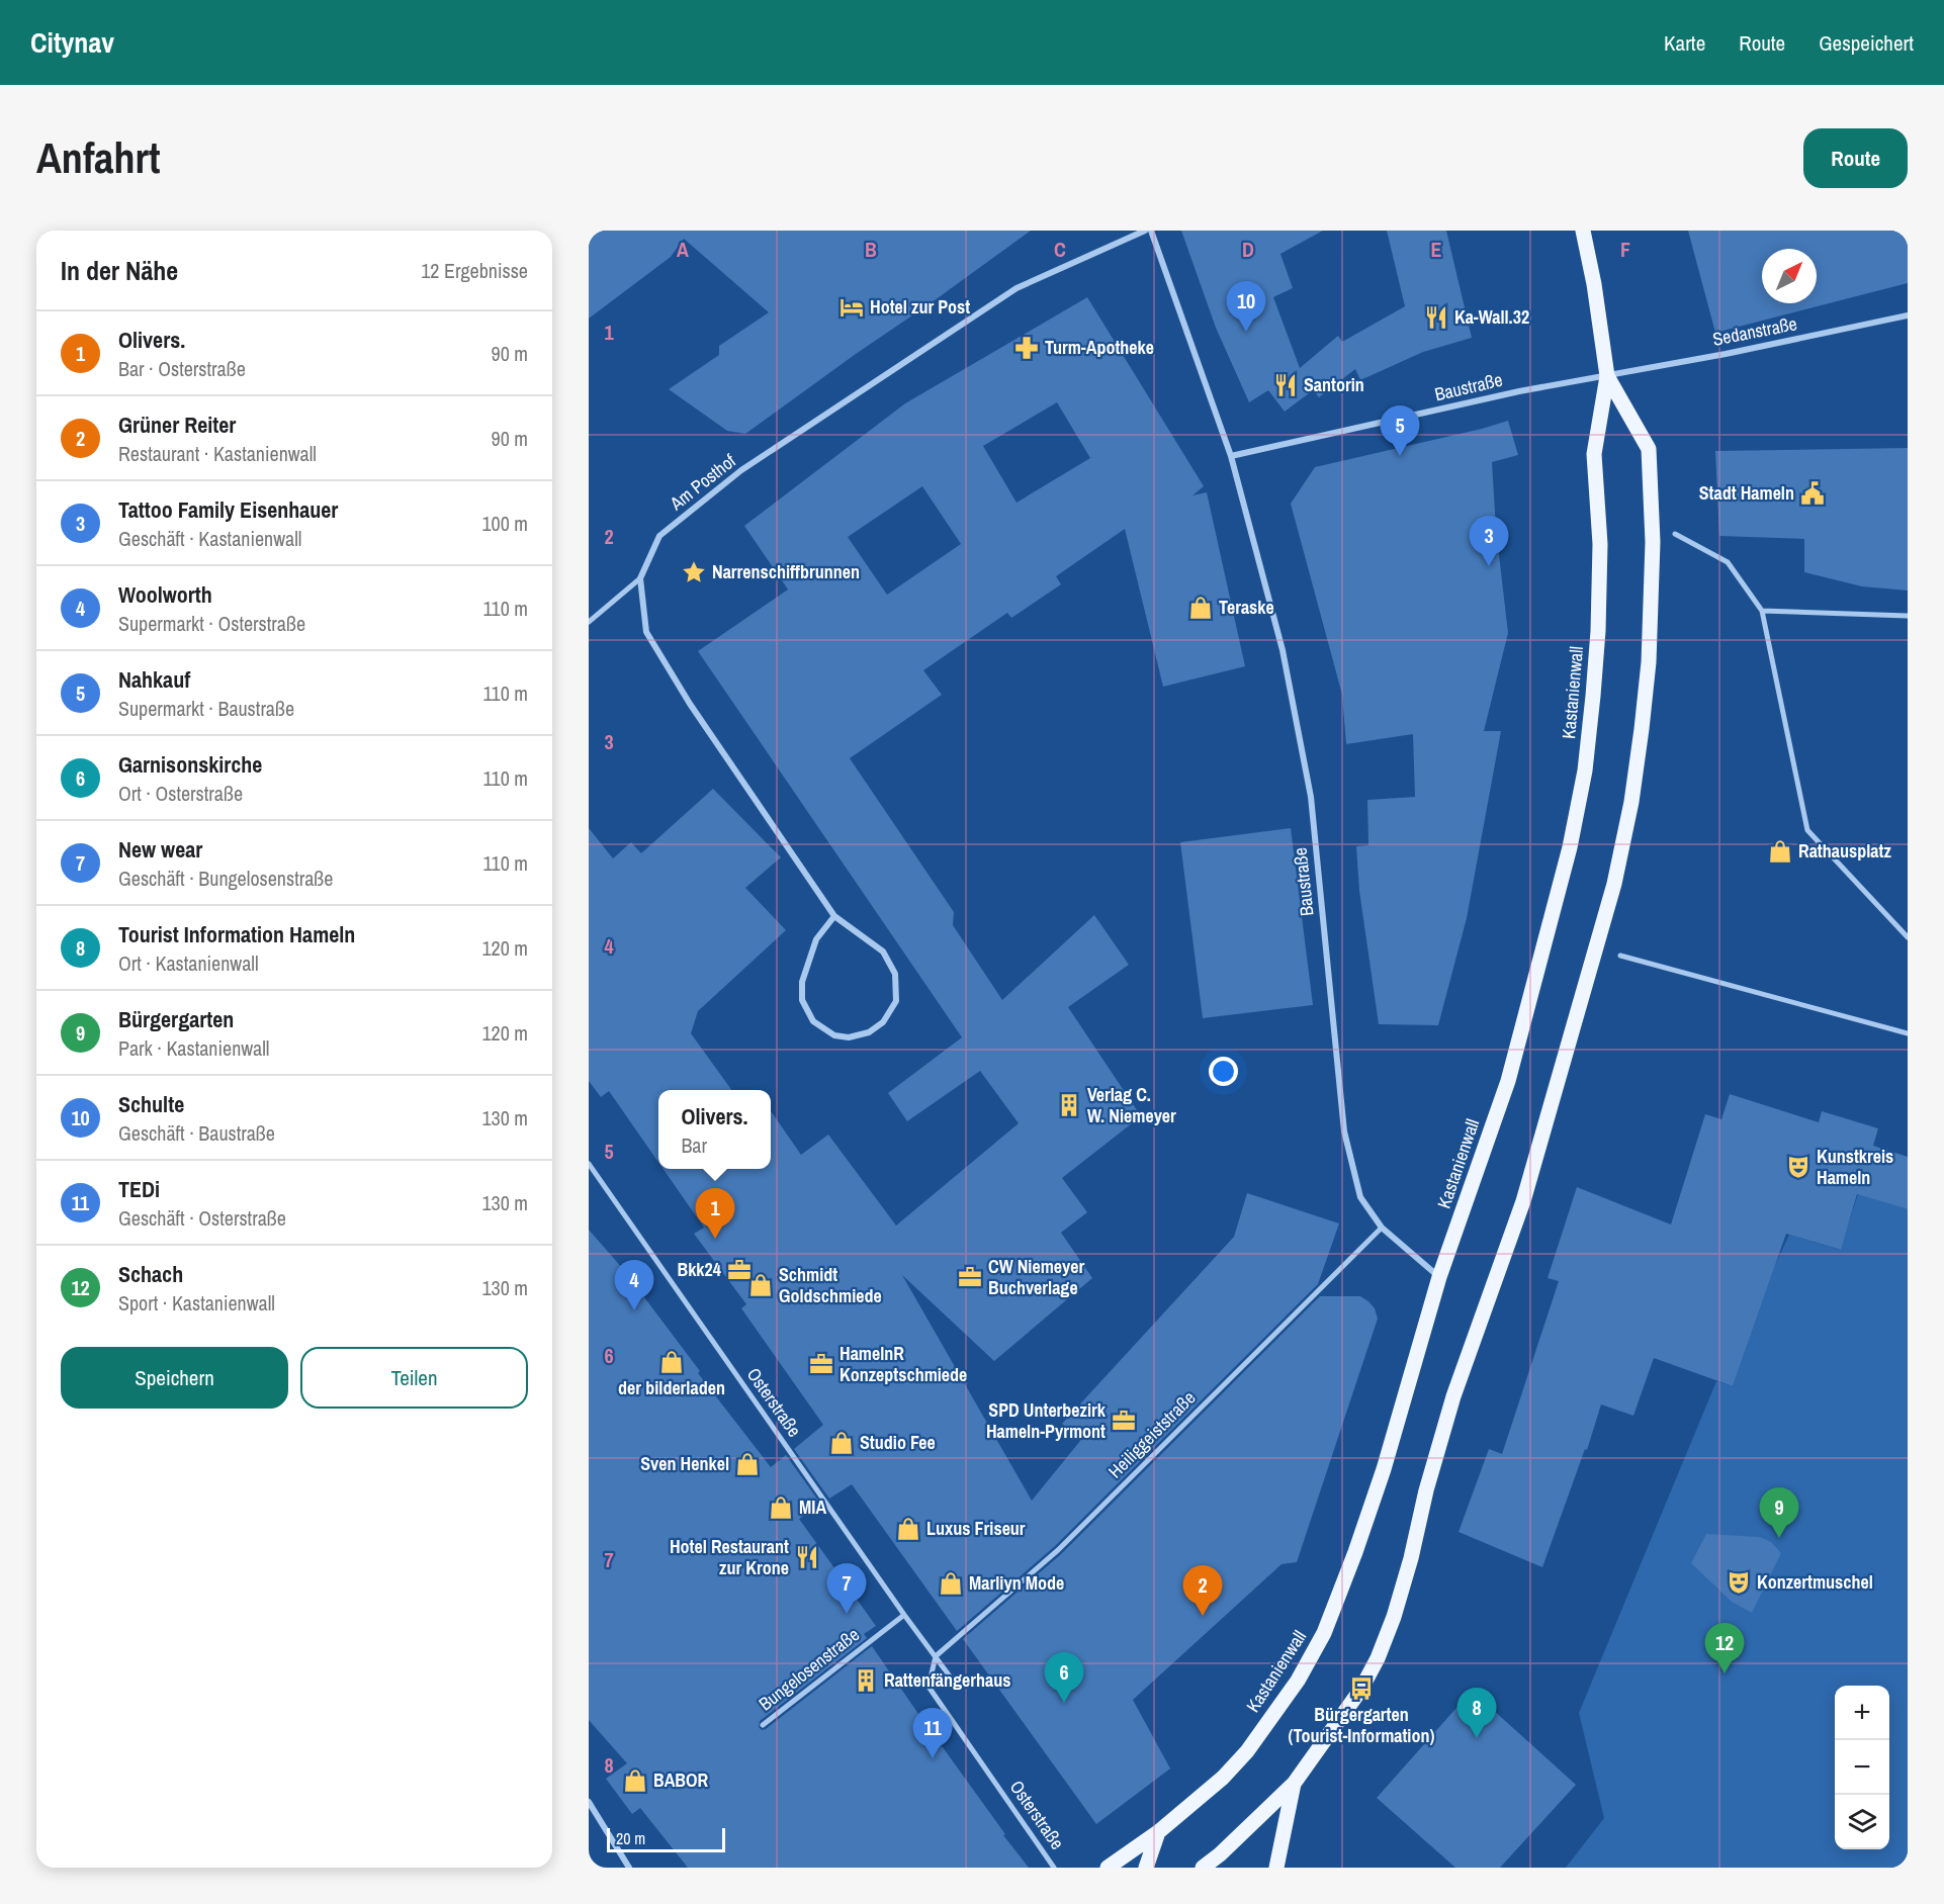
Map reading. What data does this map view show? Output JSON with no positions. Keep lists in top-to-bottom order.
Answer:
{
  "streets": {
    "main road": ["Kastanienwall"],
    "street": [
      "Sedanstraße",
      "Baustraße",
      "Am Posthof",
      "Osterstraße",
      "Heiliggeiststraße",
      "Bungelosenstraße"
    ]
  },
  "crossings": [
    ["Sedanstraße", "Baustraße"],
    ["Sedanstraße", "Kastanienwall"],
    ["Baustraße", "Kastanienwall"],
    ["Baustraße", "Heiliggeiststraße"],
    ["Osterstraße", "Heiliggeiststraße"],
    ["Osterstraße", "Bungelosenstraße"]
  ],
  "places": {
    "hotel": ["Hotel zur Post"],
    "restaurant": ["Ka-Wall.32", "Santorin", "Hotel Restaurant zur Krone"],
    "pharmacy": ["Turm-Apotheke"],
    "public building": ["Stadt Hameln"],
    "place": ["Narrenschiffbrunnen"],
    "shop": [
      "Teraske",
      "Rathausplatz",
      "Schmidt Goldschmiede",
      "der bilderladen",
      "Studio Fee",
      "Sven Henkel",
      "MIA",
      "Luxus Friseur",
      "Marliyn Mode",
      "BABOR"
    ],
    "building": ["Verlag C. W. Niemeyer", "Rattenfängerhaus"],
    "theatre": ["Kunstkreis Hameln", "Konzertmuschel"],
    "office": [
      "Bkk24",
      "CW Niemeyer Buchverlage",
      "HamelnR Konzeptschmiede",
      "SPD Unterbezirk Hameln-Pyrmont"
    ],
    "bus stop": ["Bürgergarten (Tourist-Information)"]
  },
  "scale_bar": "20 m",
  "north": "top right",
  "page": {
    "header": "Citynav",
    "nav": ["Karte", "Route", "Gespeichert"],
    "buttons": [
      "Route",
      ["Speichern", "Teilen"]
    ],
    "title": "Anfahrt",
    "heading": ["In der Nähe", "12 Ergebnisse"],
    "pins": [
      "10",
      "5",
      "3",
      "1",
      "4",
      "9",
      "7",
      "2",
      "12",
      "6",
      "8",
      "11"
    ],
    "list": [
      {
        "mark": "1",
        "name": "Olivers.",
        "note": "Bar · Osterstraße",
        "value": "90 m"
      },
      {
        "mark": "2",
        "name": "Grüner Reiter",
        "note": "Restaurant · Kastanienwall",
        "value": "90 m"
      },
      {
        "mark": "3",
        "name": "Tattoo Family Eisenhauer",
        "note": "Geschäft · Kastanienwall",
        "value": "100 m"
      },
      {
        "mark": "4",
        "name": "Woolworth",
        "note": "Supermarkt · Osterstraße",
        "value": "110 m"
      },
      {
        "mark": "5",
        "name": "Nahkauf",
        "note": "Supermarkt · Baustraße",
        "value": "110 m"
      },
      {
        "mark": "6",
        "name": "Garnisonskirche",
        "note": "Ort · Osterstraße",
        "value": "110 m"
      },
      {
        "mark": "7",
        "name": "New wear",
        "note": "Geschäft · Bungelosenstraße",
        "value": "110 m"
      },
      {
        "mark": "8",
        "name": "Tourist Information Hameln",
        "note": "Ort · Kastanienwall",
        "value": "120 m"
      },
      {
        "mark": "9",
        "name": "Bürgergarten",
        "note": "Park · Kastanienwall",
        "value": "120 m"
      },
      {
        "mark": "10",
        "name": "Schulte",
        "note": "Geschäft · Baustraße",
        "value": "130 m"
      },
      {
        "mark": "11",
        "name": "TEDi",
        "note": "Geschäft · Osterstraße",
        "value": "130 m"
      },
      {
        "mark": "12",
        "name": "Schach",
        "note": "Sport · Kastanienwall",
        "value": "130 m"
      }
    ],
    "popup": ["Olivers.", "Bar"],
    "map_buttons": ["+", "−"],
    "scale": "20 m"
  },
  "grid": {
    "columns": [
      "A",
      "B",
      "C",
      "D",
      "E",
      "F"
    ],
    "rows": [
      "1",
      "2",
      "3",
      "4",
      "5",
      "6",
      "7",
      "8"
    ]
  }
}
